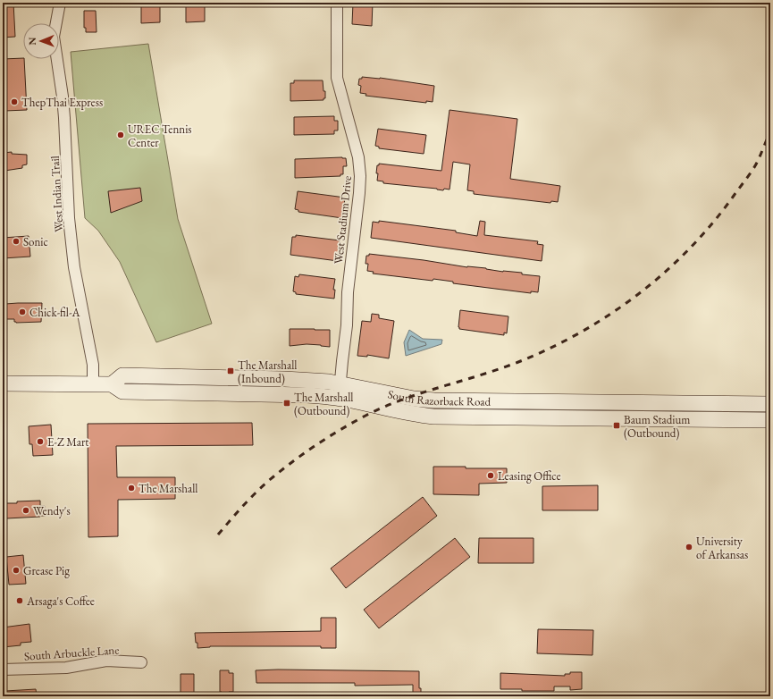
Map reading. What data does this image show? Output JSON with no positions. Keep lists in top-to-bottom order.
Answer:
{
  "streets": {
    "main road": ["South Razorback Road"],
    "street": ["West Indian Trail", "West Stadium Drive", "South Arbuckle Lane"]
  },
  "crossings": [
    ["West Indian Trail", "South Razorback Road"],
    ["West Stadium Drive", "South Razorback Road"]
  ],
  "places": {
    "other": [
      "ThepThai Express",
      "UREC Tennis Center",
      "Sonic",
      "Chick-fil-A",
      "E-Z Mart",
      "Leasing Office",
      "The Marshall",
      "Wendy's",
      "University of Arkansas",
      "Grease Pig",
      "Arsaga's Coffee"
    ],
    "transit": ["The Marshall (Inbound)", "The Marshall (Outbound)", "Baum Stadium (Outbound)"]
  },
  "north": "left"
}
